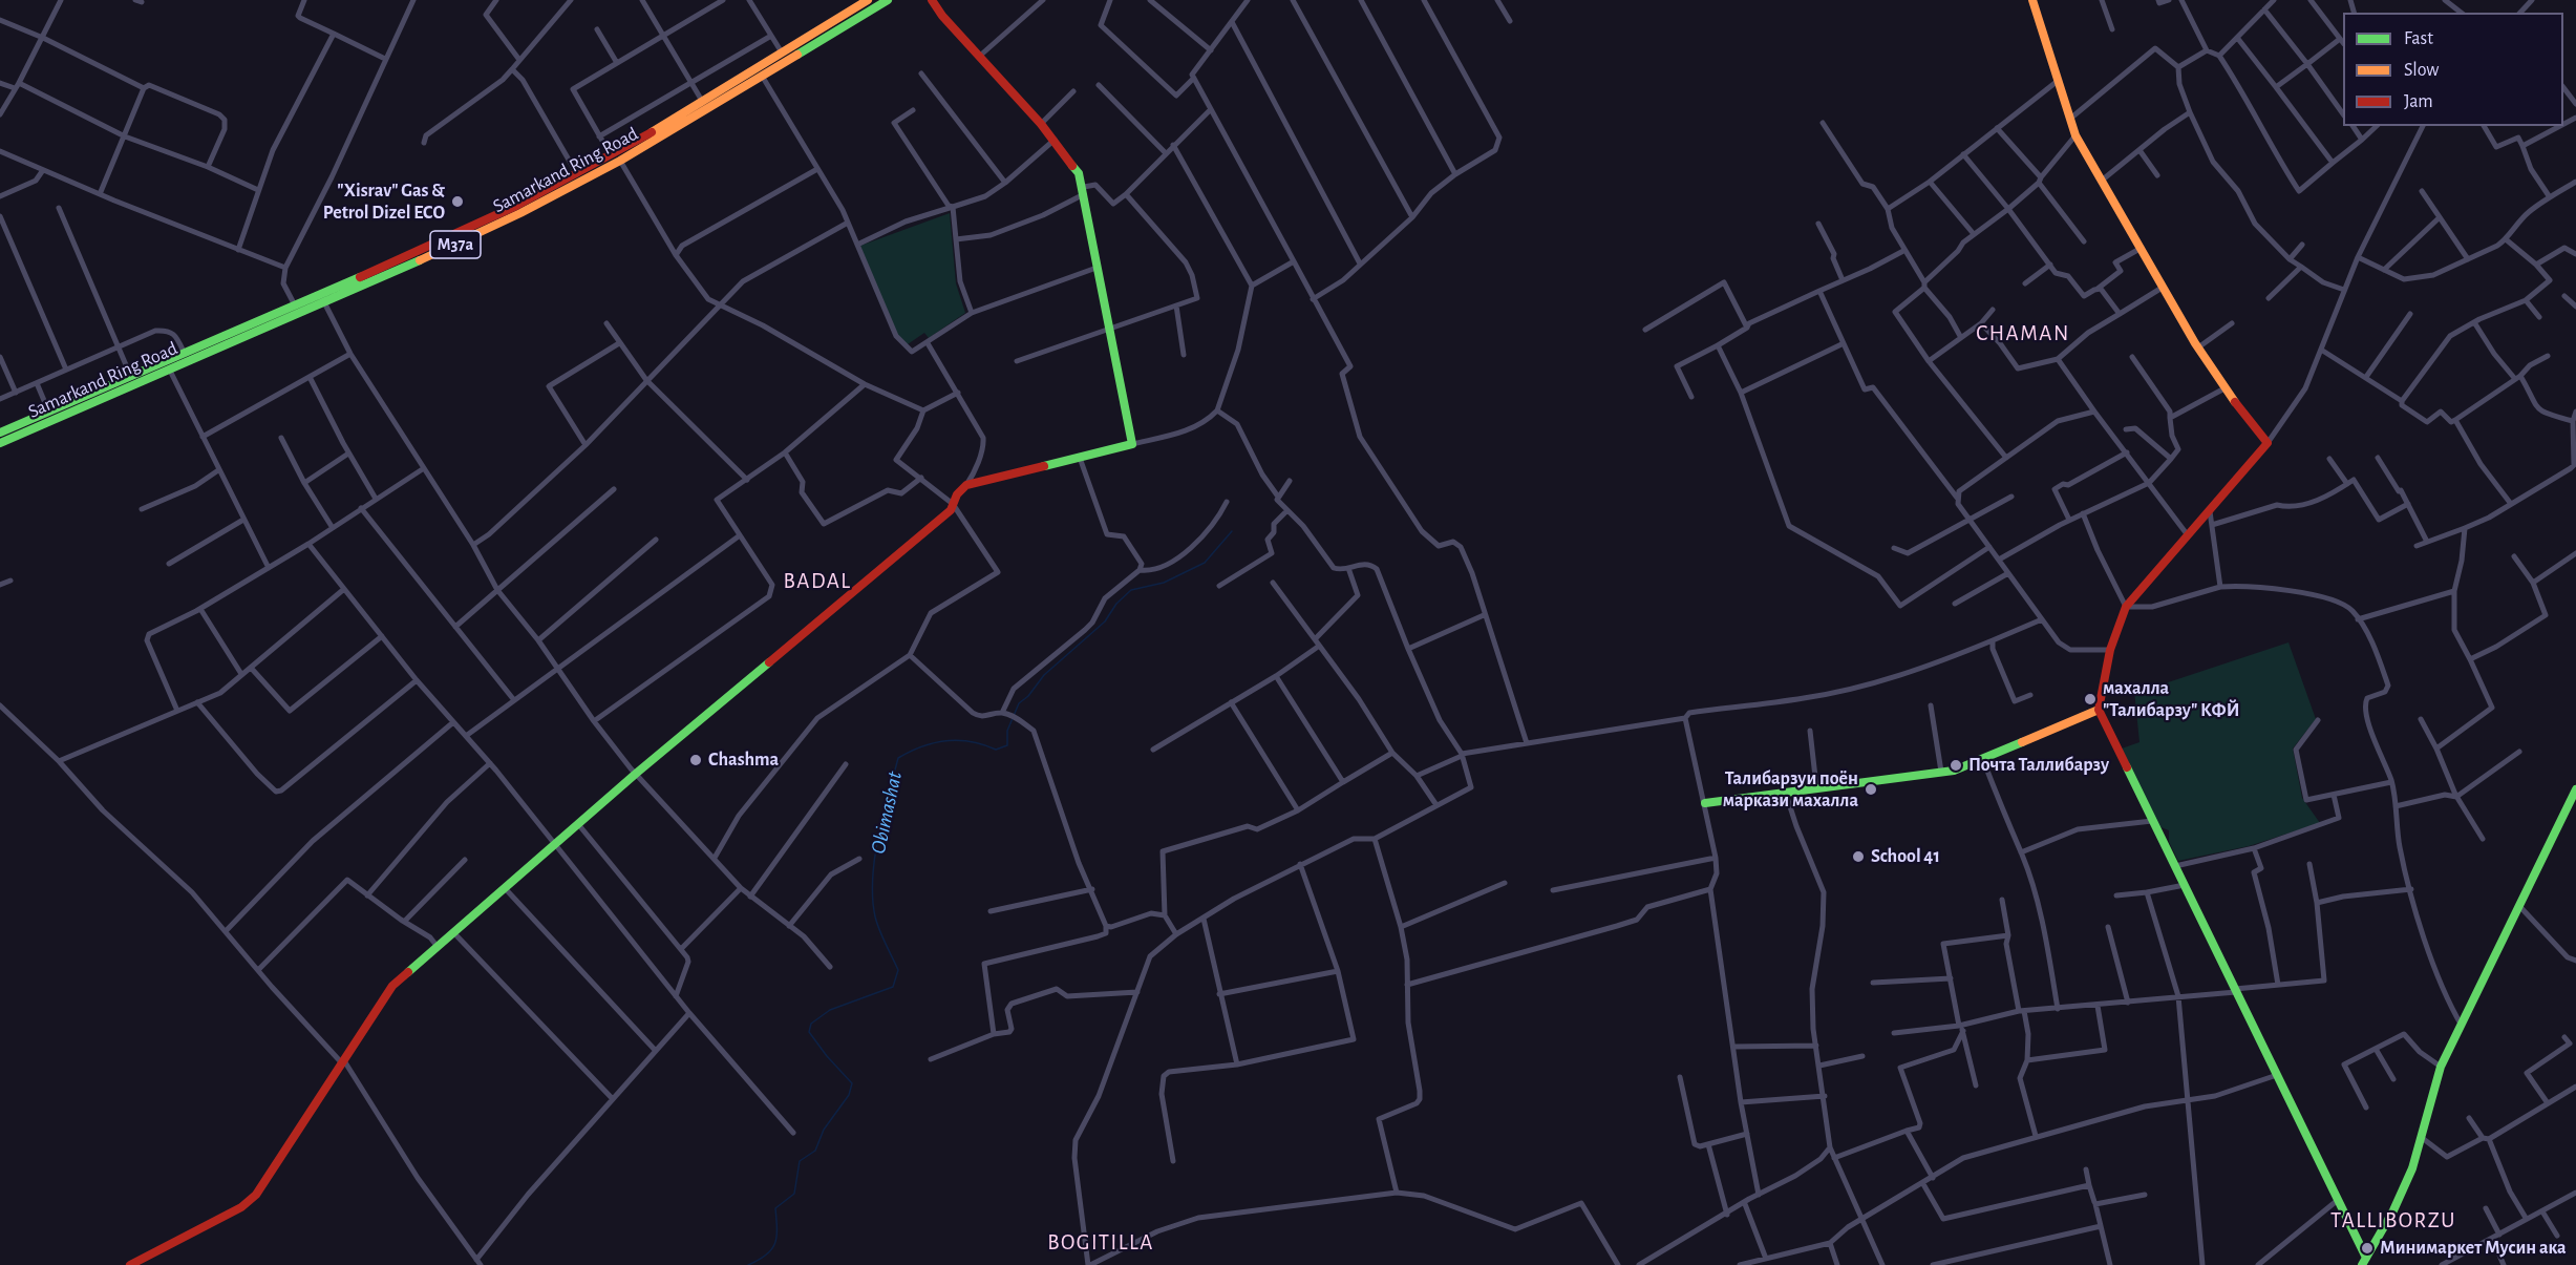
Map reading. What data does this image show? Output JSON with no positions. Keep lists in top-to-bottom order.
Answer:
{
  "streets": {
    "main road": ["Samarkand Ring Road", "M37a"]
  },
  "districts": [
    "CHAMAN",
    "BADAL",
    "TALLIBORZU",
    "BOGITILLA"
  ],
  "water": ["Obimashat"],
  "places": [
    "\"Xisrav\" Gas & Petrol Dizel ECO",
    "махалла \"Талибарзу\" КФЙ",
    "Chashma",
    "Почта Таллибарзу",
    "Талибарзуи поён маркази махалла",
    "School 41",
    "Минимаркет Мусин ака"
  ],
  "legend": ["Fast", "Slow", "Jam"]
}
